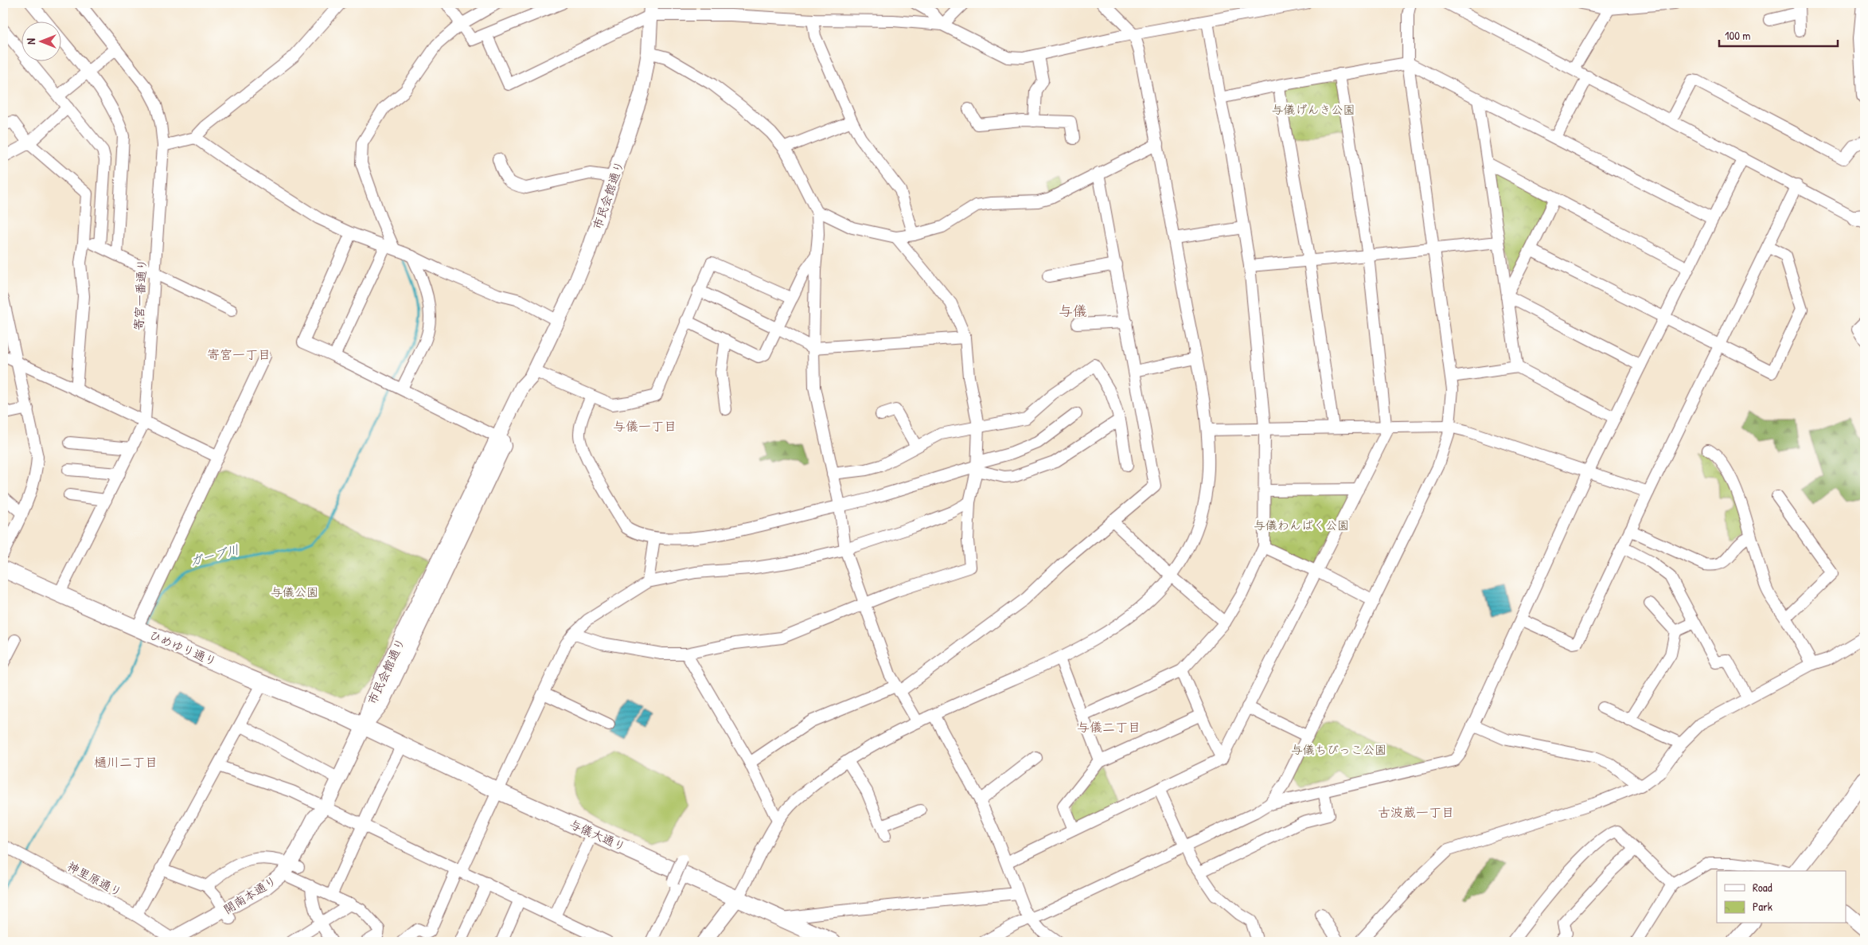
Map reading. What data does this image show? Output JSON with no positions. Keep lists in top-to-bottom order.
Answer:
{
  "streets": {
    "highway": ["ひめゆり通り", "与儀大通り"],
    "main road": ["市民会館通り", "開南本通り"],
    "street": ["寄宮一番通り", "神里原通り"]
  },
  "crossings": [
    ["市民会館通り", "ひめゆり通り"],
    ["市民会館通り", "与儀大通り"],
    ["市民会館通り", "開南本通り"],
    ["寄宮一番通り", "ひめゆり通り"],
    ["ひめゆり通り", "与儀大通り"],
    ["ひめゆり通り", "開南本通り"],
    ["与儀大通り", "開南本通り"],
    ["神里原通り", "開南本通り"]
  ],
  "districts": [
    "与儀",
    "寄宮一丁目",
    "与儀一丁目",
    "与儀二丁目",
    "樋川二丁目",
    "古波蔵一丁目"
  ],
  "water": ["ガーブ川"],
  "parks": [
    "与儀げんき公園",
    "与儀わんぱく公園",
    "与儀公園",
    "与儀ちびっこ公園"
  ],
  "legend": ["Road", "Park"],
  "scale_bar": "100 m",
  "north": "left"
}
